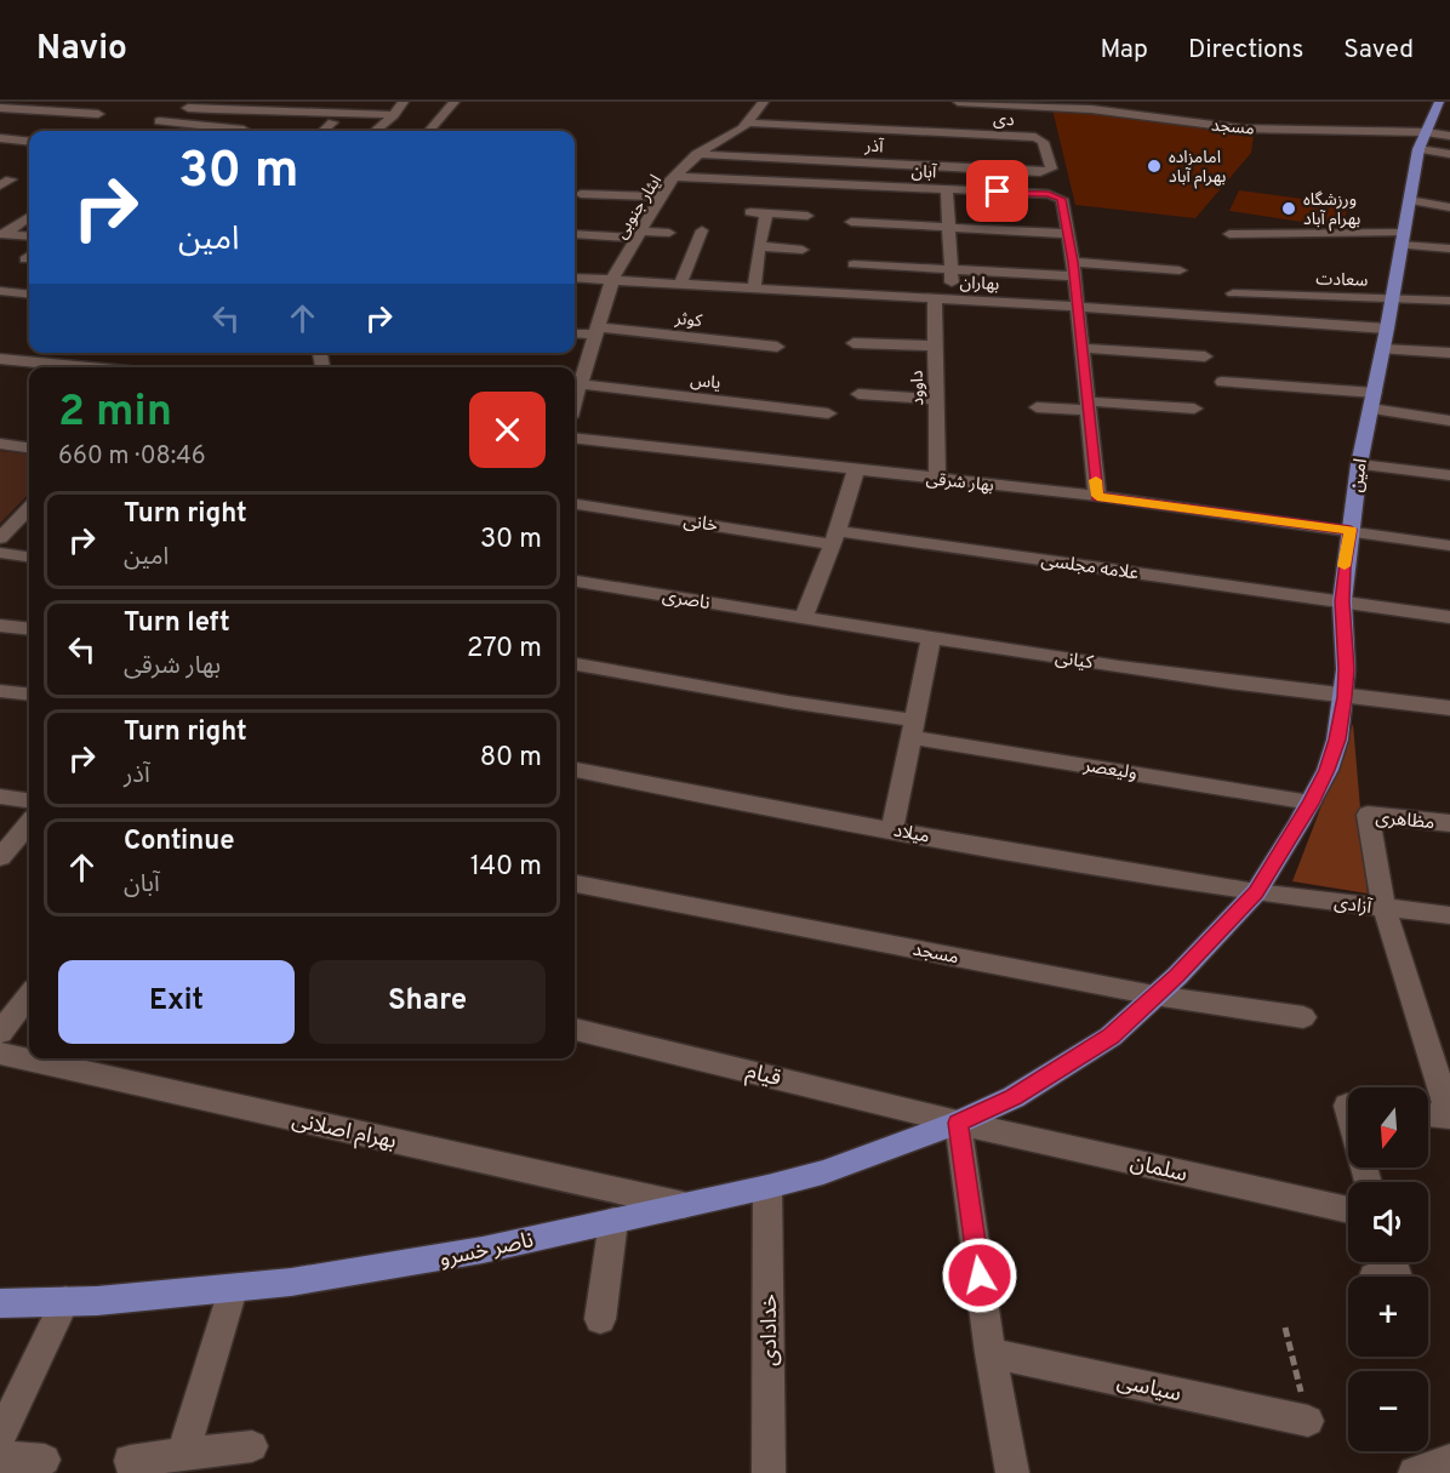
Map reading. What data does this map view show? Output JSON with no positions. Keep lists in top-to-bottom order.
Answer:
{
  "streets": {
    "main road": ["امین", "ناصر خسرو"],
    "street": [
      "دی",
      "مسجد",
      "آذر",
      "آبان",
      "ایثار جنوبی",
      "سعادت",
      "بهاران",
      "کوثر",
      "یاس",
      "داوود",
      "بهار شرقی",
      "خانی",
      "علامه مجلسی",
      "ناصری",
      "کیانی",
      "ولیعصر",
      "مظاهری",
      "میلاد",
      "آزادی",
      "قیام",
      "بهرام اصلانی",
      "سلمان",
      "خدادادی",
      "سیاسی"
    ]
  },
  "crossings": [
    ["دی", "آذر"],
    ["دی", "ایثار جنوبی"],
    ["مسجد", "امین"],
    ["آذر", "ایثار جنوبی"],
    ["آبان", "ایثار جنوبی"],
    ["آبان", "بهاران"],
    ["ایثار جنوبی", "بهاران"],
    ["ایثار جنوبی", "کوثر"],
    ["ایثار جنوبی", "یاس"],
    ["سعادت", "امین"],
    ["بهاران", "داوود"],
    ["بهاران", "امین"],
    ["داوود", "بهار شرقی"],
    ["امین", "بهار شرقی"],
    ["امین", "علامه مجلسی"],
    ["امین", "کیانی"],
    ["امین", "ولیعصر"],
    ["امین", "میلاد"],
    ["امین", "آزادی"],
    ["امین", "قیام"],
    ["امین", "سلمان"],
    ["امین", "ناصر خسرو"],
    ["خانی", "علامه مجلسی"],
    ["ناصری", "کیانی"],
    ["مظاهری", "آزادی"],
    ["میلاد", "آزادی"],
    ["قیام", "سلمان"],
    ["قیام", "ناصر خسرو"],
    ["بهرام اصلانی", "ناصر خسرو"],
    ["سلمان", "ناصر خسرو"],
    ["ناصر خسرو", "خدادادی"]
  ],
  "places": ["امامزاده بهرام آباد", "ورزشگاه بهرام آباد"],
  "north": "bottom",
  "page": {
    "header": "Navio",
    "nav": ["Map", "Directions", "Saved"],
    "turn": ["30 m", "امین"],
    "heading": ["2 min", "660 m · 08:46"],
    "list": [
      {
        "name": "Turn right",
        "note": "امین",
        "value": "30 m"
      },
      {
        "name": "Turn left",
        "note": "بهار شرقی",
        "value": "270 m"
      },
      {
        "name": "Turn right",
        "note": "آذر",
        "value": "80 m"
      },
      {
        "name": "Continue",
        "note": "آبان",
        "value": "140 m"
      }
    ],
    "buttons": ["Exit", "Share"],
    "map_buttons": ["+", "−"]
  }
}
